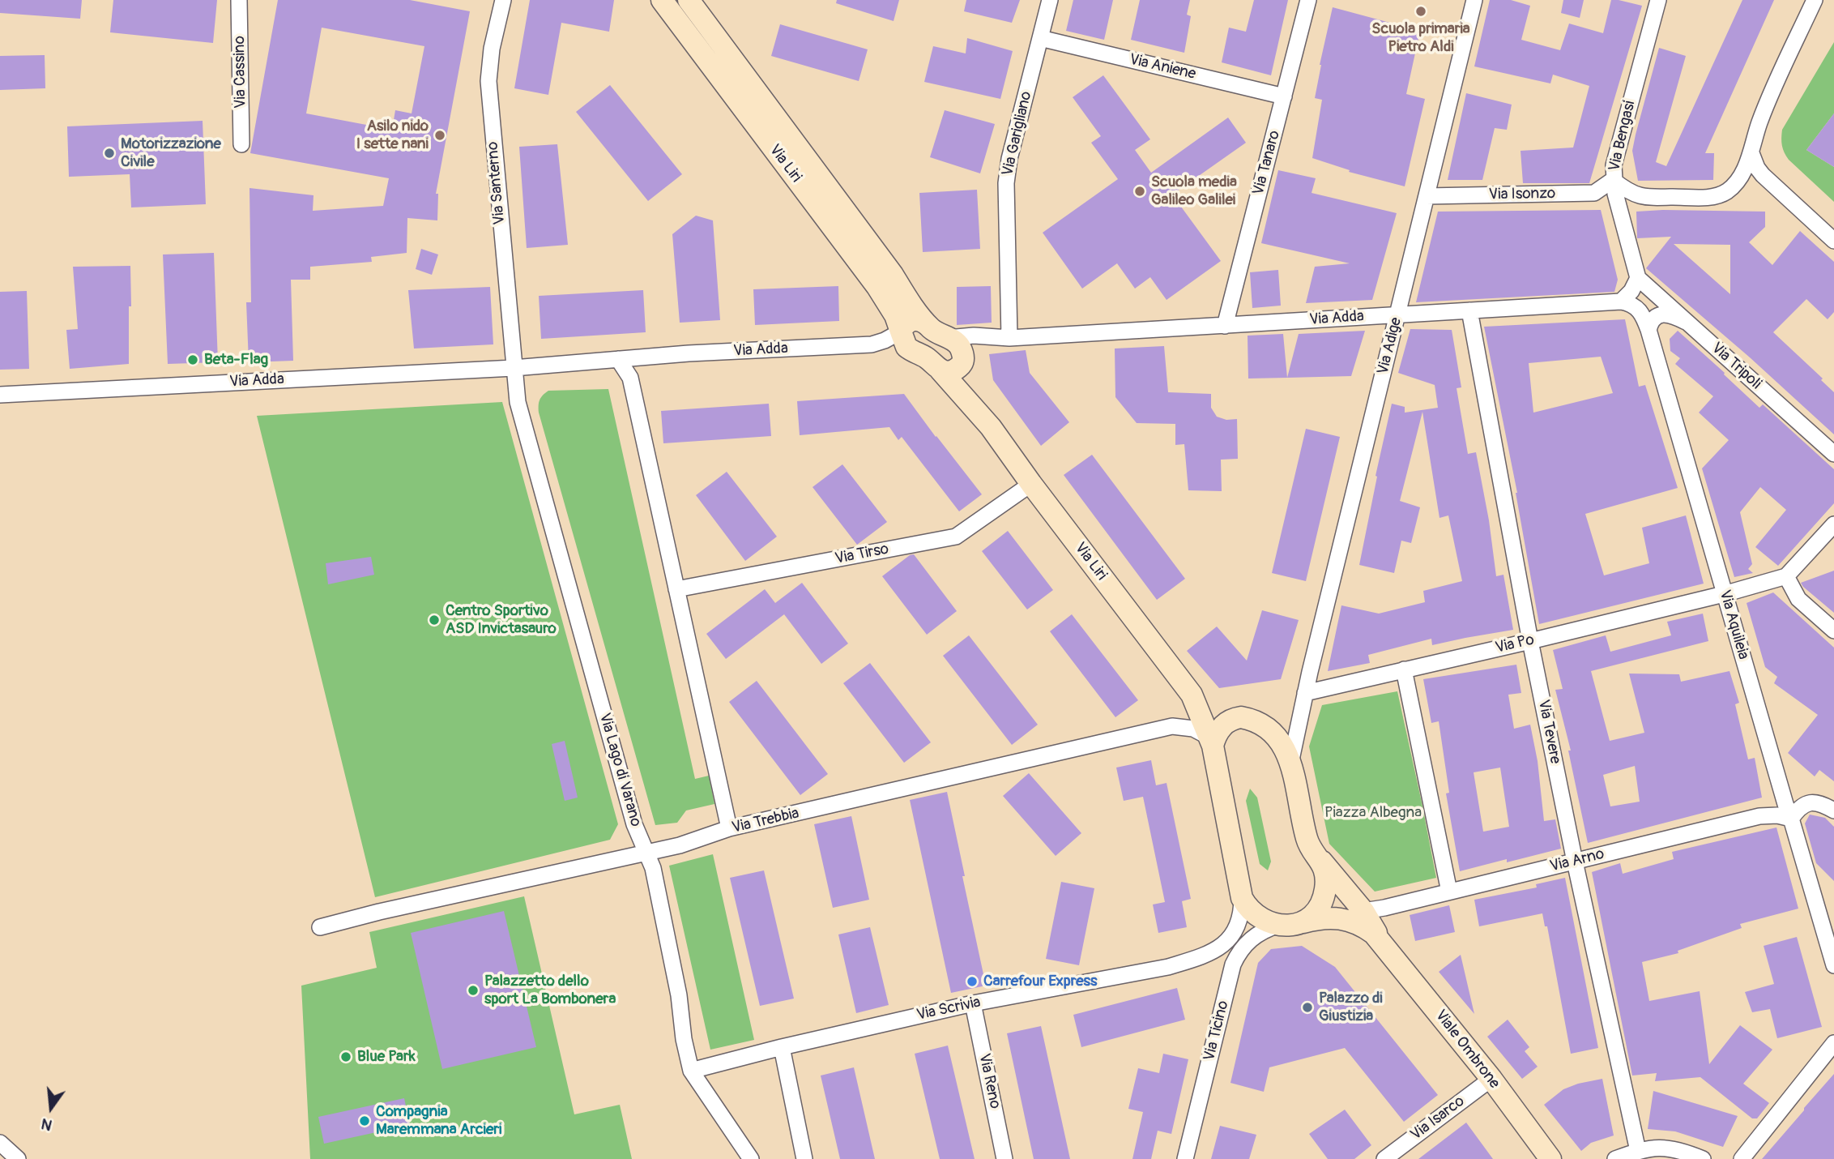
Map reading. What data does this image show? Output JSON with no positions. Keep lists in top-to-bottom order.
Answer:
{
  "streets": {
    "main road": ["Via Liri", "Viale Ombrone"],
    "street": [
      "Via Aniene",
      "Via Cassino",
      "Via Garigliano",
      "Via Bengasi",
      "Via Tanaro",
      "Via Santerno",
      "Via Isonzo",
      "Via Adda",
      "Via Adige",
      "Via Tripoli",
      "Via Tirso",
      "Via Aquileia",
      "Via Po",
      "Via Tevere",
      "Via Lago di Varano",
      "Via Trebbia",
      "Via Arno",
      "Via Scrivia",
      "Via Ticino",
      "Via Reno",
      "Via Isarco"
    ]
  },
  "crossings": [
    ["Via Aniene", "Via Garigliano"],
    ["Via Aniene", "Via Tanaro"],
    ["Via Garigliano", "Via Adda"],
    ["Via Bengasi", "Via Isonzo"],
    ["Via Bengasi", "Via Tripoli"],
    ["Via Tanaro", "Via Adda"],
    ["Via Liri", "Via Adda"],
    ["Via Liri", "Via Adige"],
    ["Via Liri", "Via Tirso"],
    ["Via Liri", "Via Trebbia"],
    ["Via Liri", "Via Scrivia"],
    ["Via Liri", "Viale Ombrone"],
    ["Via Santerno", "Via Adda"],
    ["Via Santerno", "Via Lago di Varano"],
    ["Via Isonzo", "Via Adige"],
    ["Via Adda", "Via Adige"],
    ["Via Adda", "Via Tevere"],
    ["Via Adda", "Via Lago di Varano"],
    ["Via Adige", "Via Po"],
    ["Via Aquileia", "Via Po"],
    ["Via Aquileia", "Via Arno"],
    ["Via Po", "Via Tevere"],
    ["Via Tevere", "Via Arno"],
    ["Via Lago di Varano", "Via Trebbia"],
    ["Via Lago di Varano", "Via Scrivia"],
    ["Via Arno", "Viale Ombrone"],
    ["Via Scrivia", "Via Reno"],
    ["Via Ticino", "Viale Ombrone"],
    ["Viale Ombrone", "Via Isarco"]
  ],
  "parks": ["Piazza Albegna"],
  "places": [
    "Scuola primaria Pietro Aldi",
    "Asilo nido I sette nani",
    "Motorizzazione Civile",
    "Scuola media Galileo Galilei",
    "Beta-Flag",
    "Centro Sportivo ASD Invictasauro",
    "Carrefour Express",
    "Palazzetto dello sport La Bombonera",
    "Palazzo di Giustizia",
    "Blue Park",
    "Compagnia Maremmana Arcieri"
  ],
  "north": "bottom"
}
